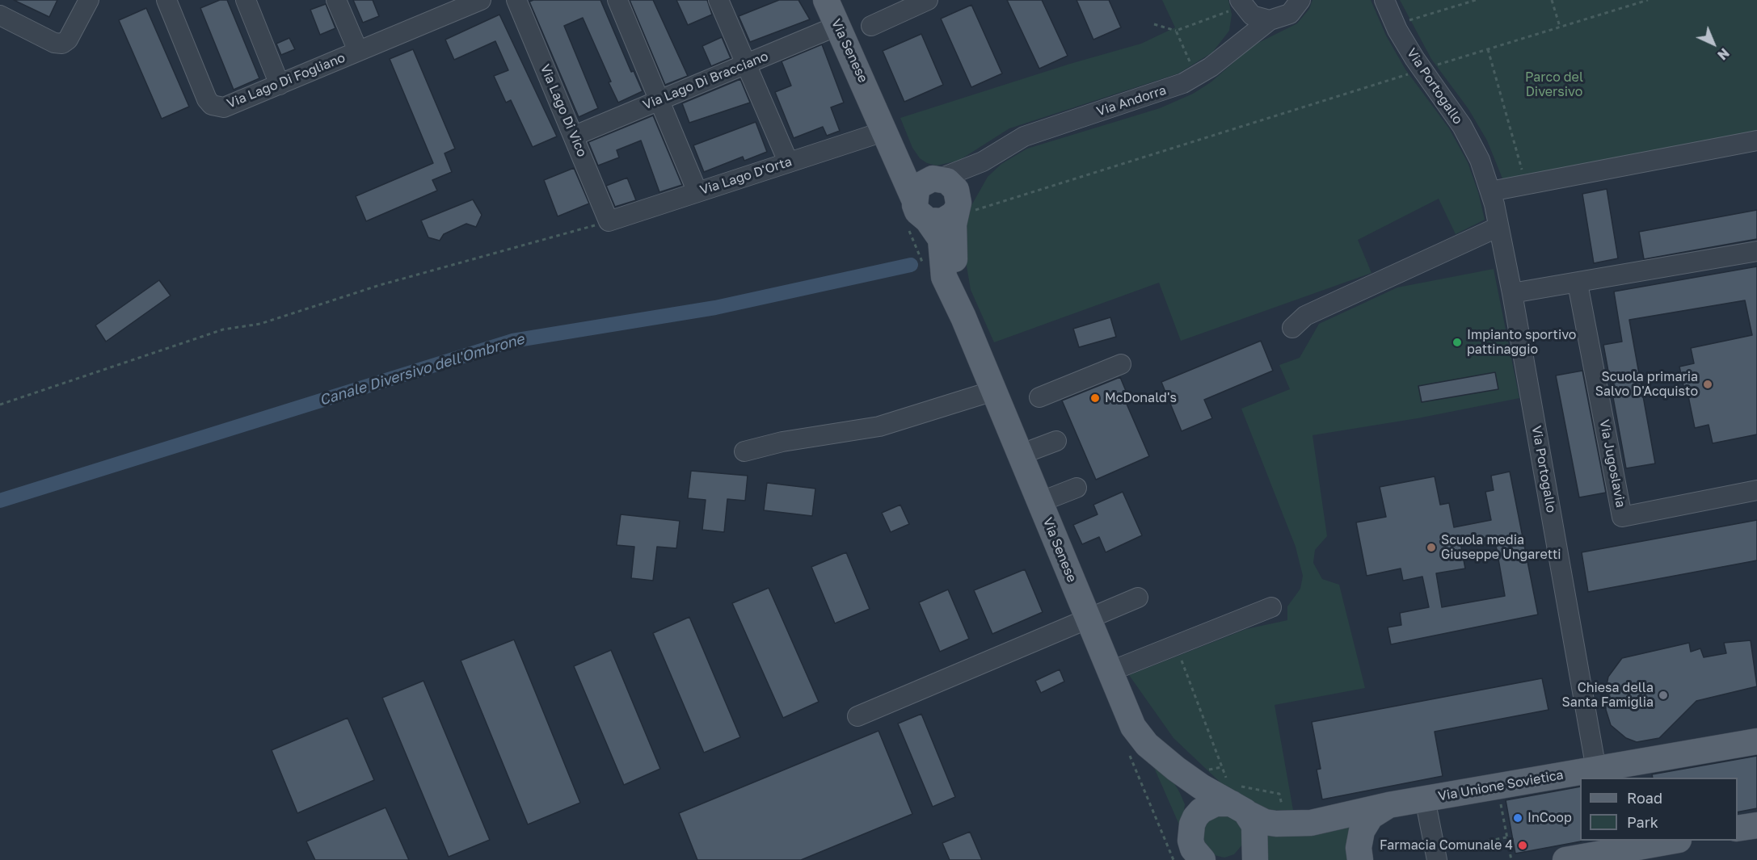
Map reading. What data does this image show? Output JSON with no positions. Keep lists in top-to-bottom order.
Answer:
{
  "streets": {
    "main road": ["Via Senese", "Via Unione Sovietica"],
    "street": [
      "Via Lago Di Fogliano",
      "Via Lago Di Bracciano",
      "Via Portogallo",
      "Via Andorra",
      "Via Lago Di Vico",
      "Via Lago D'Orta",
      "Via Jugoslavia"
    ]
  },
  "crossings": [
    ["Via Senese", "Via Lago Di Bracciano"],
    ["Via Senese", "Via Andorra"],
    ["Via Senese", "Via Lago D'Orta"],
    ["Via Senese", "Via Unione Sovietica"],
    ["Via Lago Di Bracciano", "Via Lago Di Vico"],
    ["Via Portogallo", "Via Unione Sovietica"],
    ["Via Lago Di Vico", "Via Lago D'Orta"]
  ],
  "water": ["Canale Diversivo dell'Ombrone"],
  "parks": ["Parco del Diversivo"],
  "places": [
    "Impianto sportivo pattinaggio",
    "Scuola primaria Salvo D'Acquisto",
    "McDonald's",
    "Scuola media Giuseppe Ungaretti",
    "Chiesa della Santa Famiglia",
    "InCoop",
    "Farmacia Comunale 4"
  ],
  "legend": ["Road", "Park"],
  "north": "bottom right"
}
